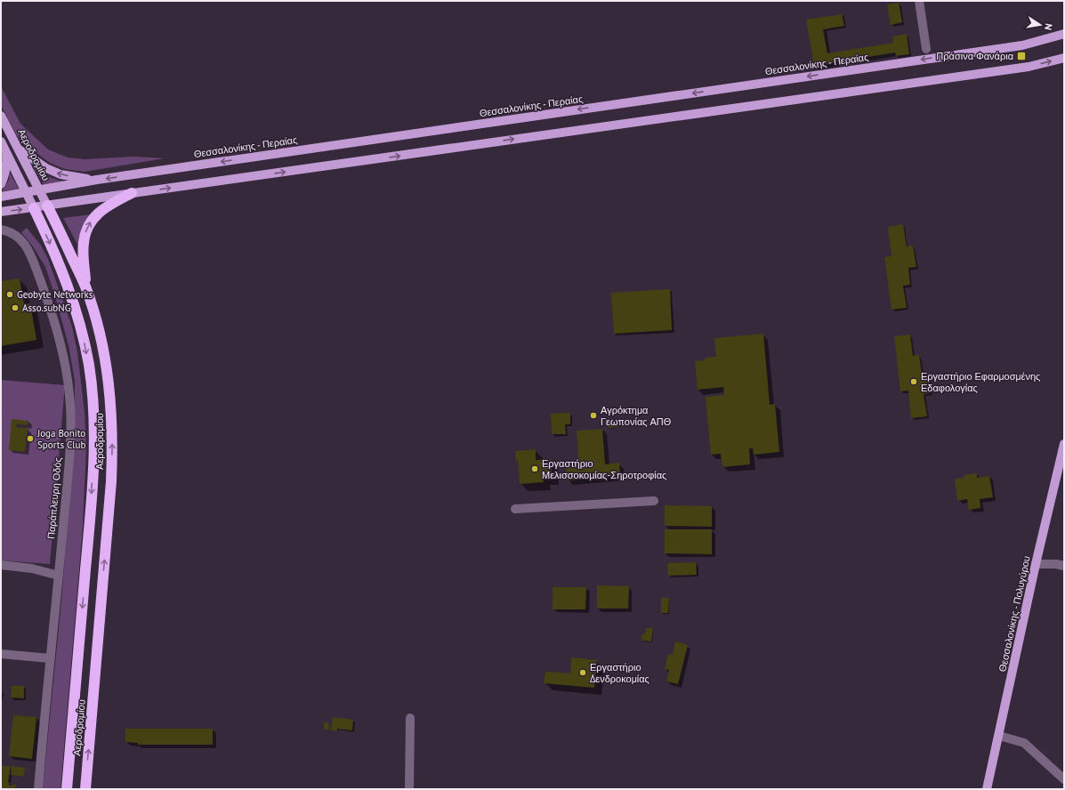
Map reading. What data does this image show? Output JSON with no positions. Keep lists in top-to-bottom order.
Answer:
{
  "streets": {
    "highway": ["Αεροδρομίου"],
    "main road": ["Θεσσαλονίκης - Περαίας", "Θεσσαλονίκης - Πολυγύρου"],
    "street": ["Παράπλευρη Οδός"]
  },
  "crossings": [
    ["Θεσσαλονίκης - Περαίας", "Αεροδρομίου"]
  ],
  "places": {
    "transit": ["Πράσινα Φανάρια"],
    "other": [
      "Geobyte Networks",
      "Asso.subNG",
      "Εργαστήριο Εφαρμοσμένης Εδαφολογίας",
      "Αγρόκτημα Γεωπονίας ΑΠΘ",
      "Joga Bonito Sports Club",
      "Εργαστήριο Μελισσοκομίας-Σηροτροφίας",
      "Εργαστήριο Δενδροκομίας"
    ]
  },
  "north": "right"
}
